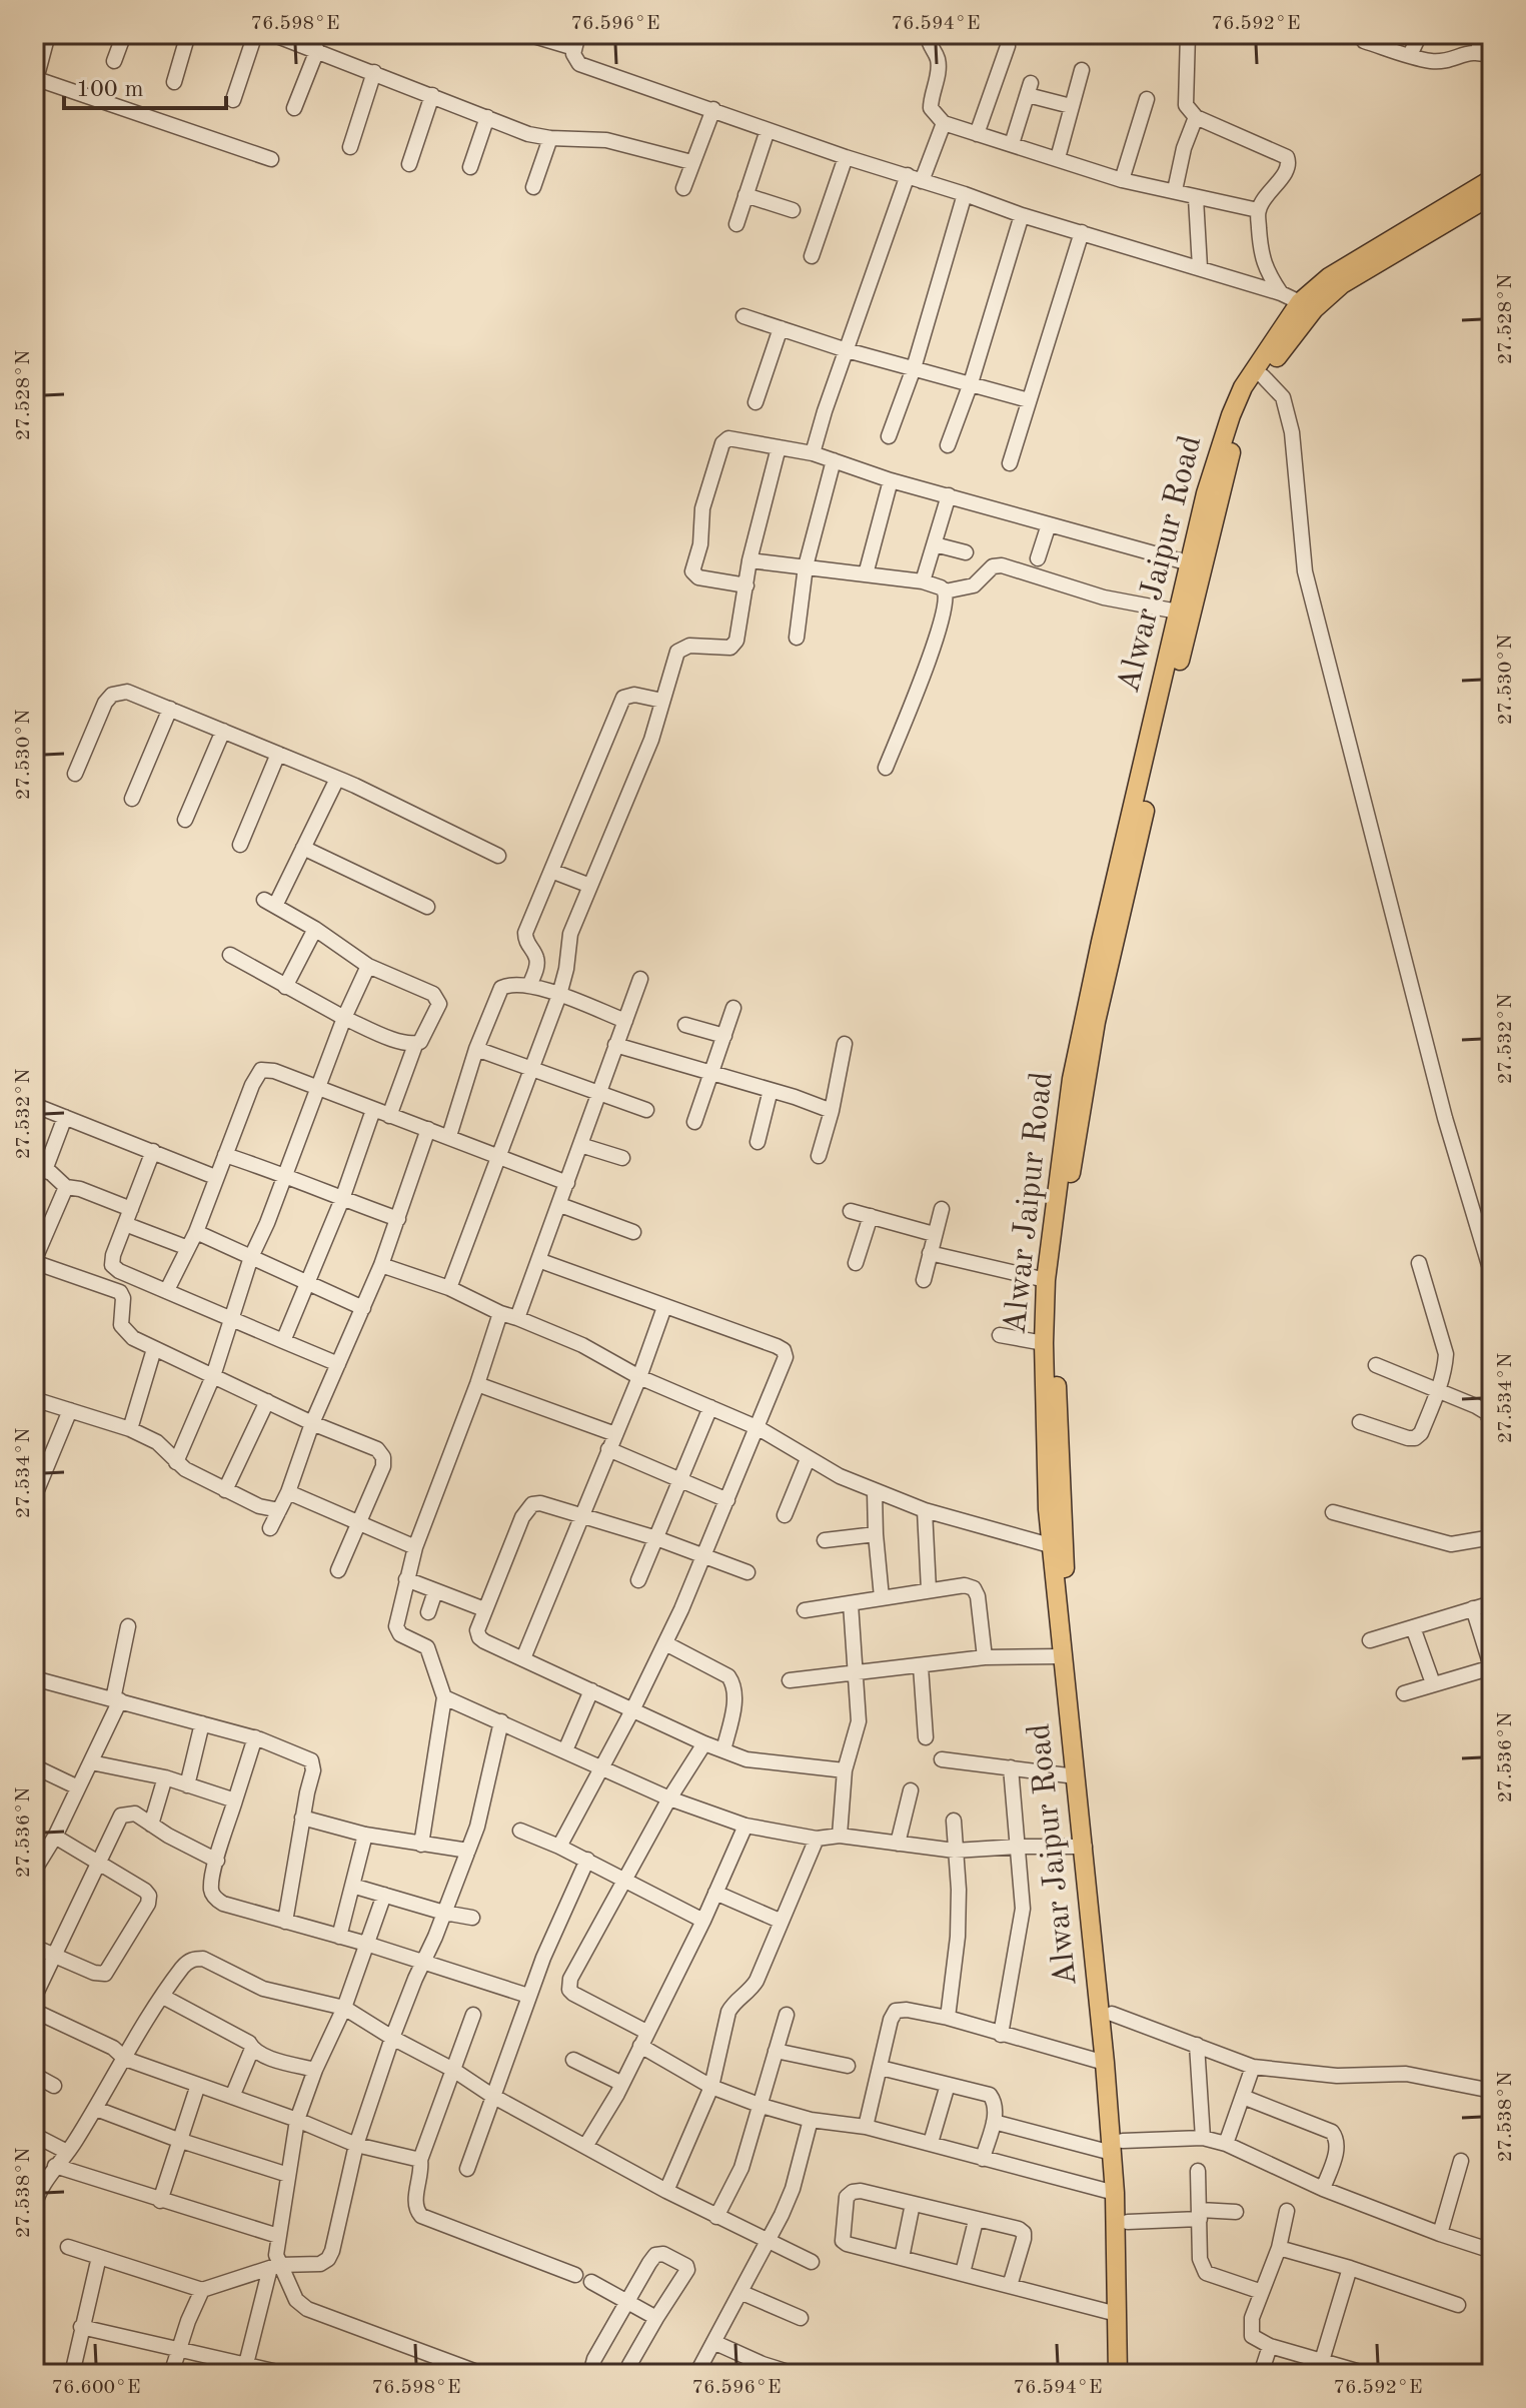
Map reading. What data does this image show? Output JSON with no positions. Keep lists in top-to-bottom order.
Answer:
{
  "streets": {
    "main road": ["Alwar Jaipur Road"]
  },
  "scale_bar": "100 m",
  "coordinates": [
    "76.598°E",
    "76.596°E",
    "76.594°E",
    "76.592°E",
    "27.528°N",
    "27.530°N",
    "27.532°N",
    "27.534°N",
    "27.536°N",
    "27.538°N",
    "76.600°E"
  ]
}
